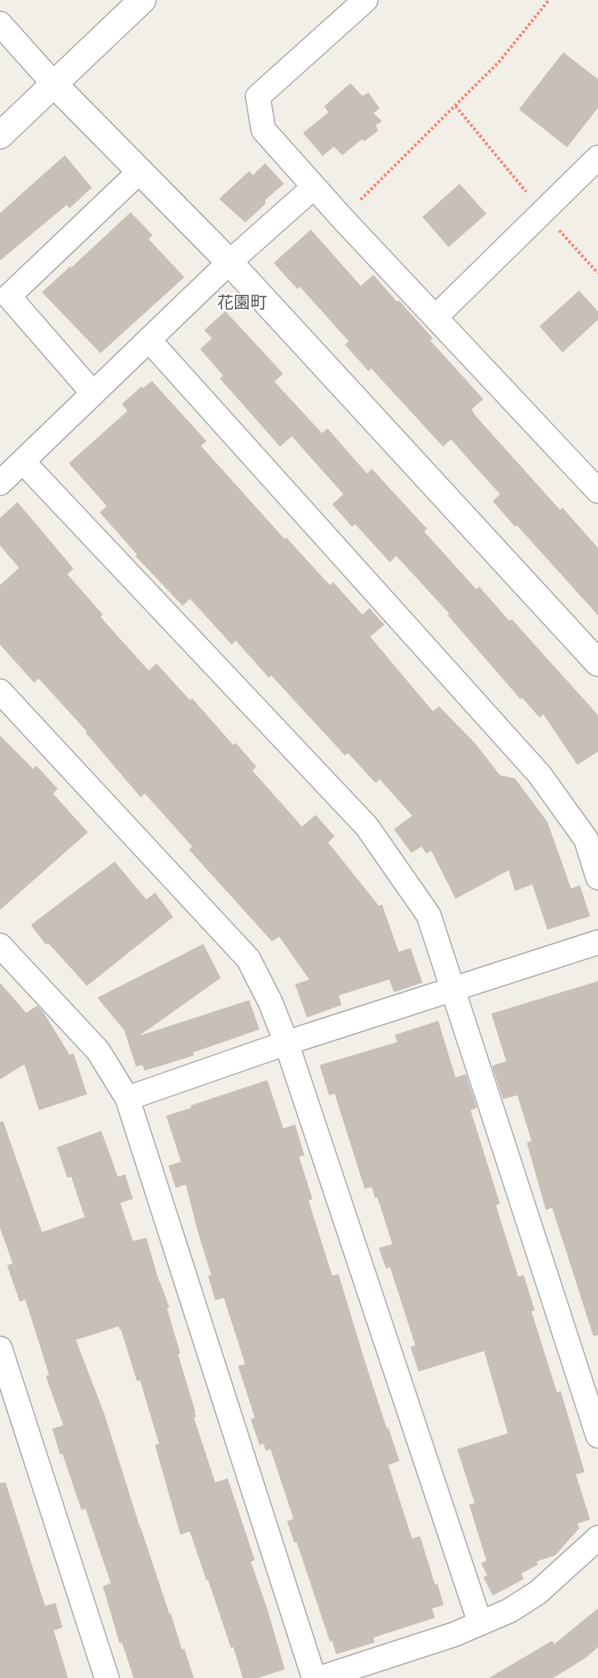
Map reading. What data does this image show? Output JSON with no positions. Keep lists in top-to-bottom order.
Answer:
{
  "districts": ["花園町"]
}
